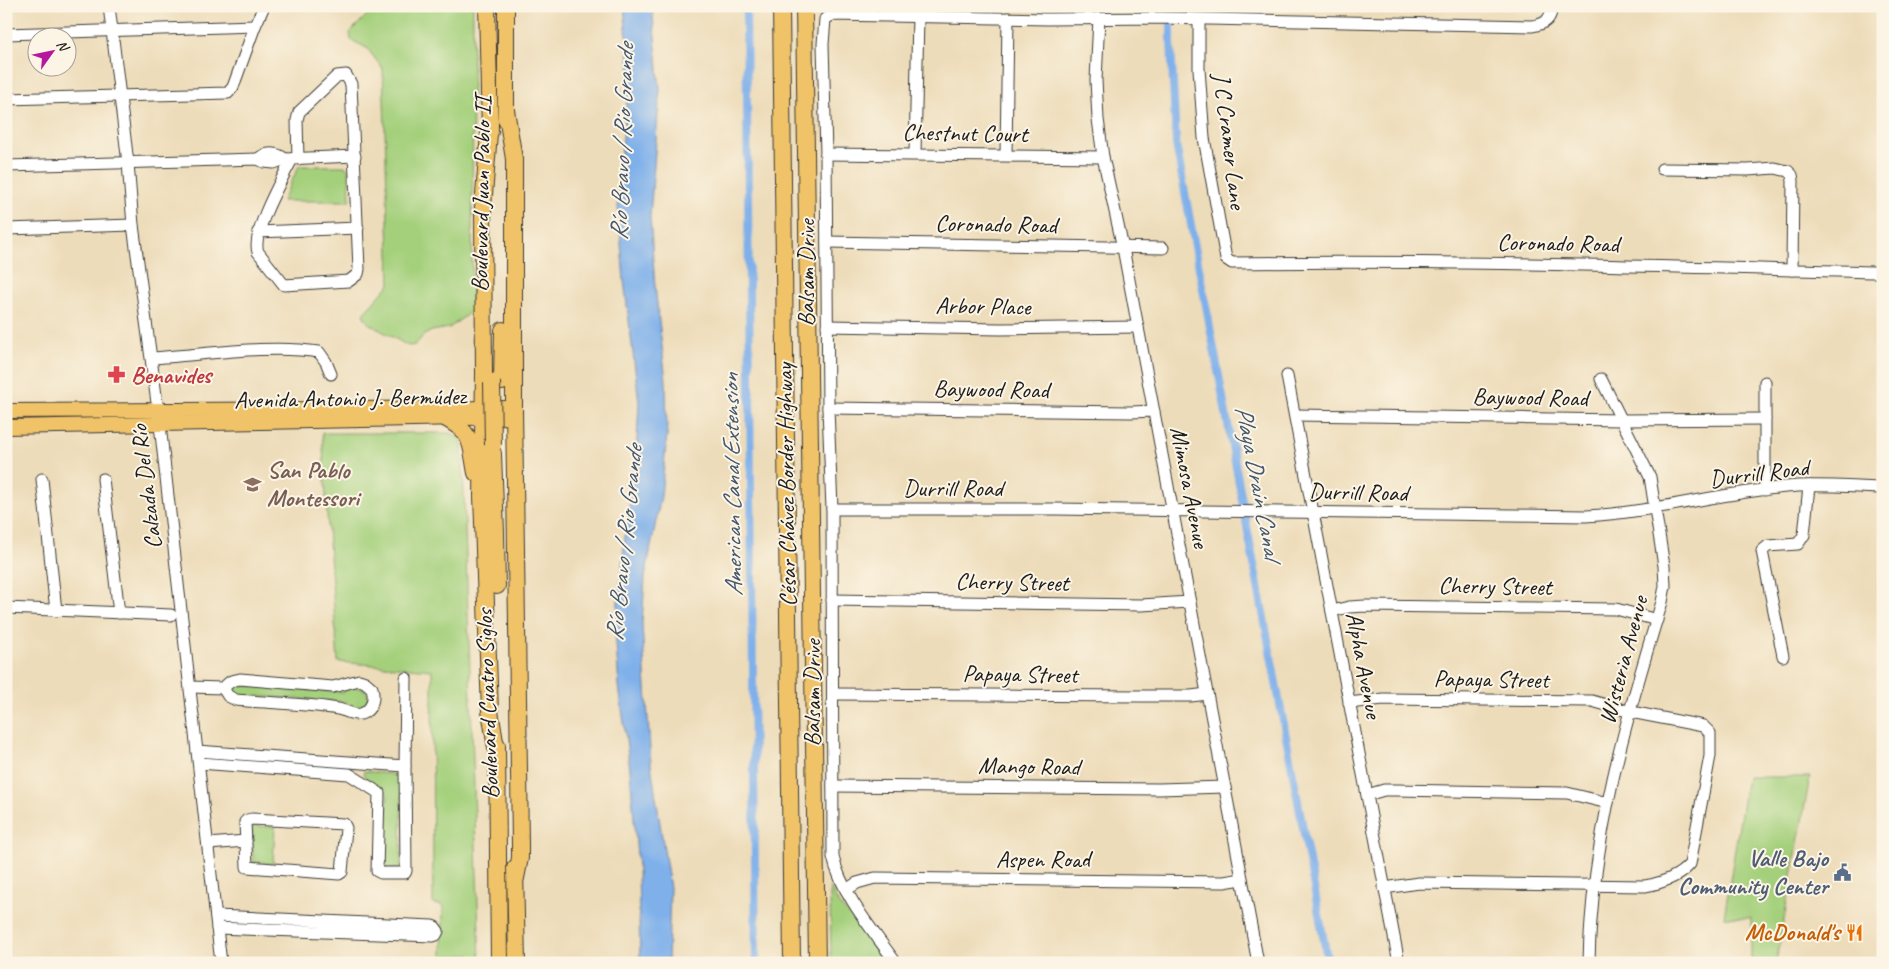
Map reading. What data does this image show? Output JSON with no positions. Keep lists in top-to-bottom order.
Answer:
{
  "streets": {
    "highway": ["Boulevard Juan Pablo II", "César Chávez Border Highway", "Boulevard Cuatro Siglos"],
    "main road": ["Avenida Antonio J. Bermúdez"],
    "street": [
      "Chestnut Court",
      "J C Cramer Lane",
      "Coronado Road",
      "Balsam Drive",
      "Arbor Place",
      "Baywood Road",
      "Durrill Road",
      "Calzada Del Río",
      "Mimosa Avenue",
      "Cherry Street",
      "Wisteria Avenue",
      "Alpha Avenue",
      "Papaya Street",
      "Mango Road",
      "Aspen Road"
    ]
  },
  "crossings": [
    ["Chestnut Court", "Balsam Drive"],
    ["Chestnut Court", "Mimosa Avenue"],
    ["J C Cramer Lane", "Coronado Road"],
    ["Coronado Road", "Balsam Drive"],
    ["Coronado Road", "Mimosa Avenue"],
    ["Balsam Drive", "Arbor Place"],
    ["Balsam Drive", "Baywood Road"],
    ["Balsam Drive", "Durrill Road"],
    ["Balsam Drive", "Cherry Street"],
    ["Balsam Drive", "Papaya Street"],
    ["Balsam Drive", "Mango Road"],
    ["Balsam Drive", "Aspen Road"],
    ["Arbor Place", "Mimosa Avenue"],
    ["Baywood Road", "Mimosa Avenue"],
    ["Baywood Road", "Wisteria Avenue"],
    ["Baywood Road", "Alpha Avenue"],
    ["Avenida Antonio J. Bermúdez", "Calzada Del Río"],
    ["Durrill Road", "Mimosa Avenue"],
    ["Durrill Road", "Wisteria Avenue"],
    ["Durrill Road", "Alpha Avenue"],
    ["Mimosa Avenue", "Cherry Street"],
    ["Mimosa Avenue", "Papaya Street"],
    ["Mimosa Avenue", "Mango Road"],
    ["Mimosa Avenue", "Aspen Road"],
    ["Cherry Street", "Wisteria Avenue"],
    ["Cherry Street", "Alpha Avenue"],
    ["Wisteria Avenue", "Papaya Street"],
    ["Alpha Avenue", "Papaya Street"]
  ],
  "water": ["Río Bravo / Rio Grande", "Playa Drain Canal", "American Canal Extension"],
  "places": {
    "pharmacy": ["Benavides"],
    "school or university": ["San Pablo Montessori"],
    "public building": ["Valle Bajo Community Center"],
    "restaurant": ["McDonald's"]
  },
  "north": "top right"
}
